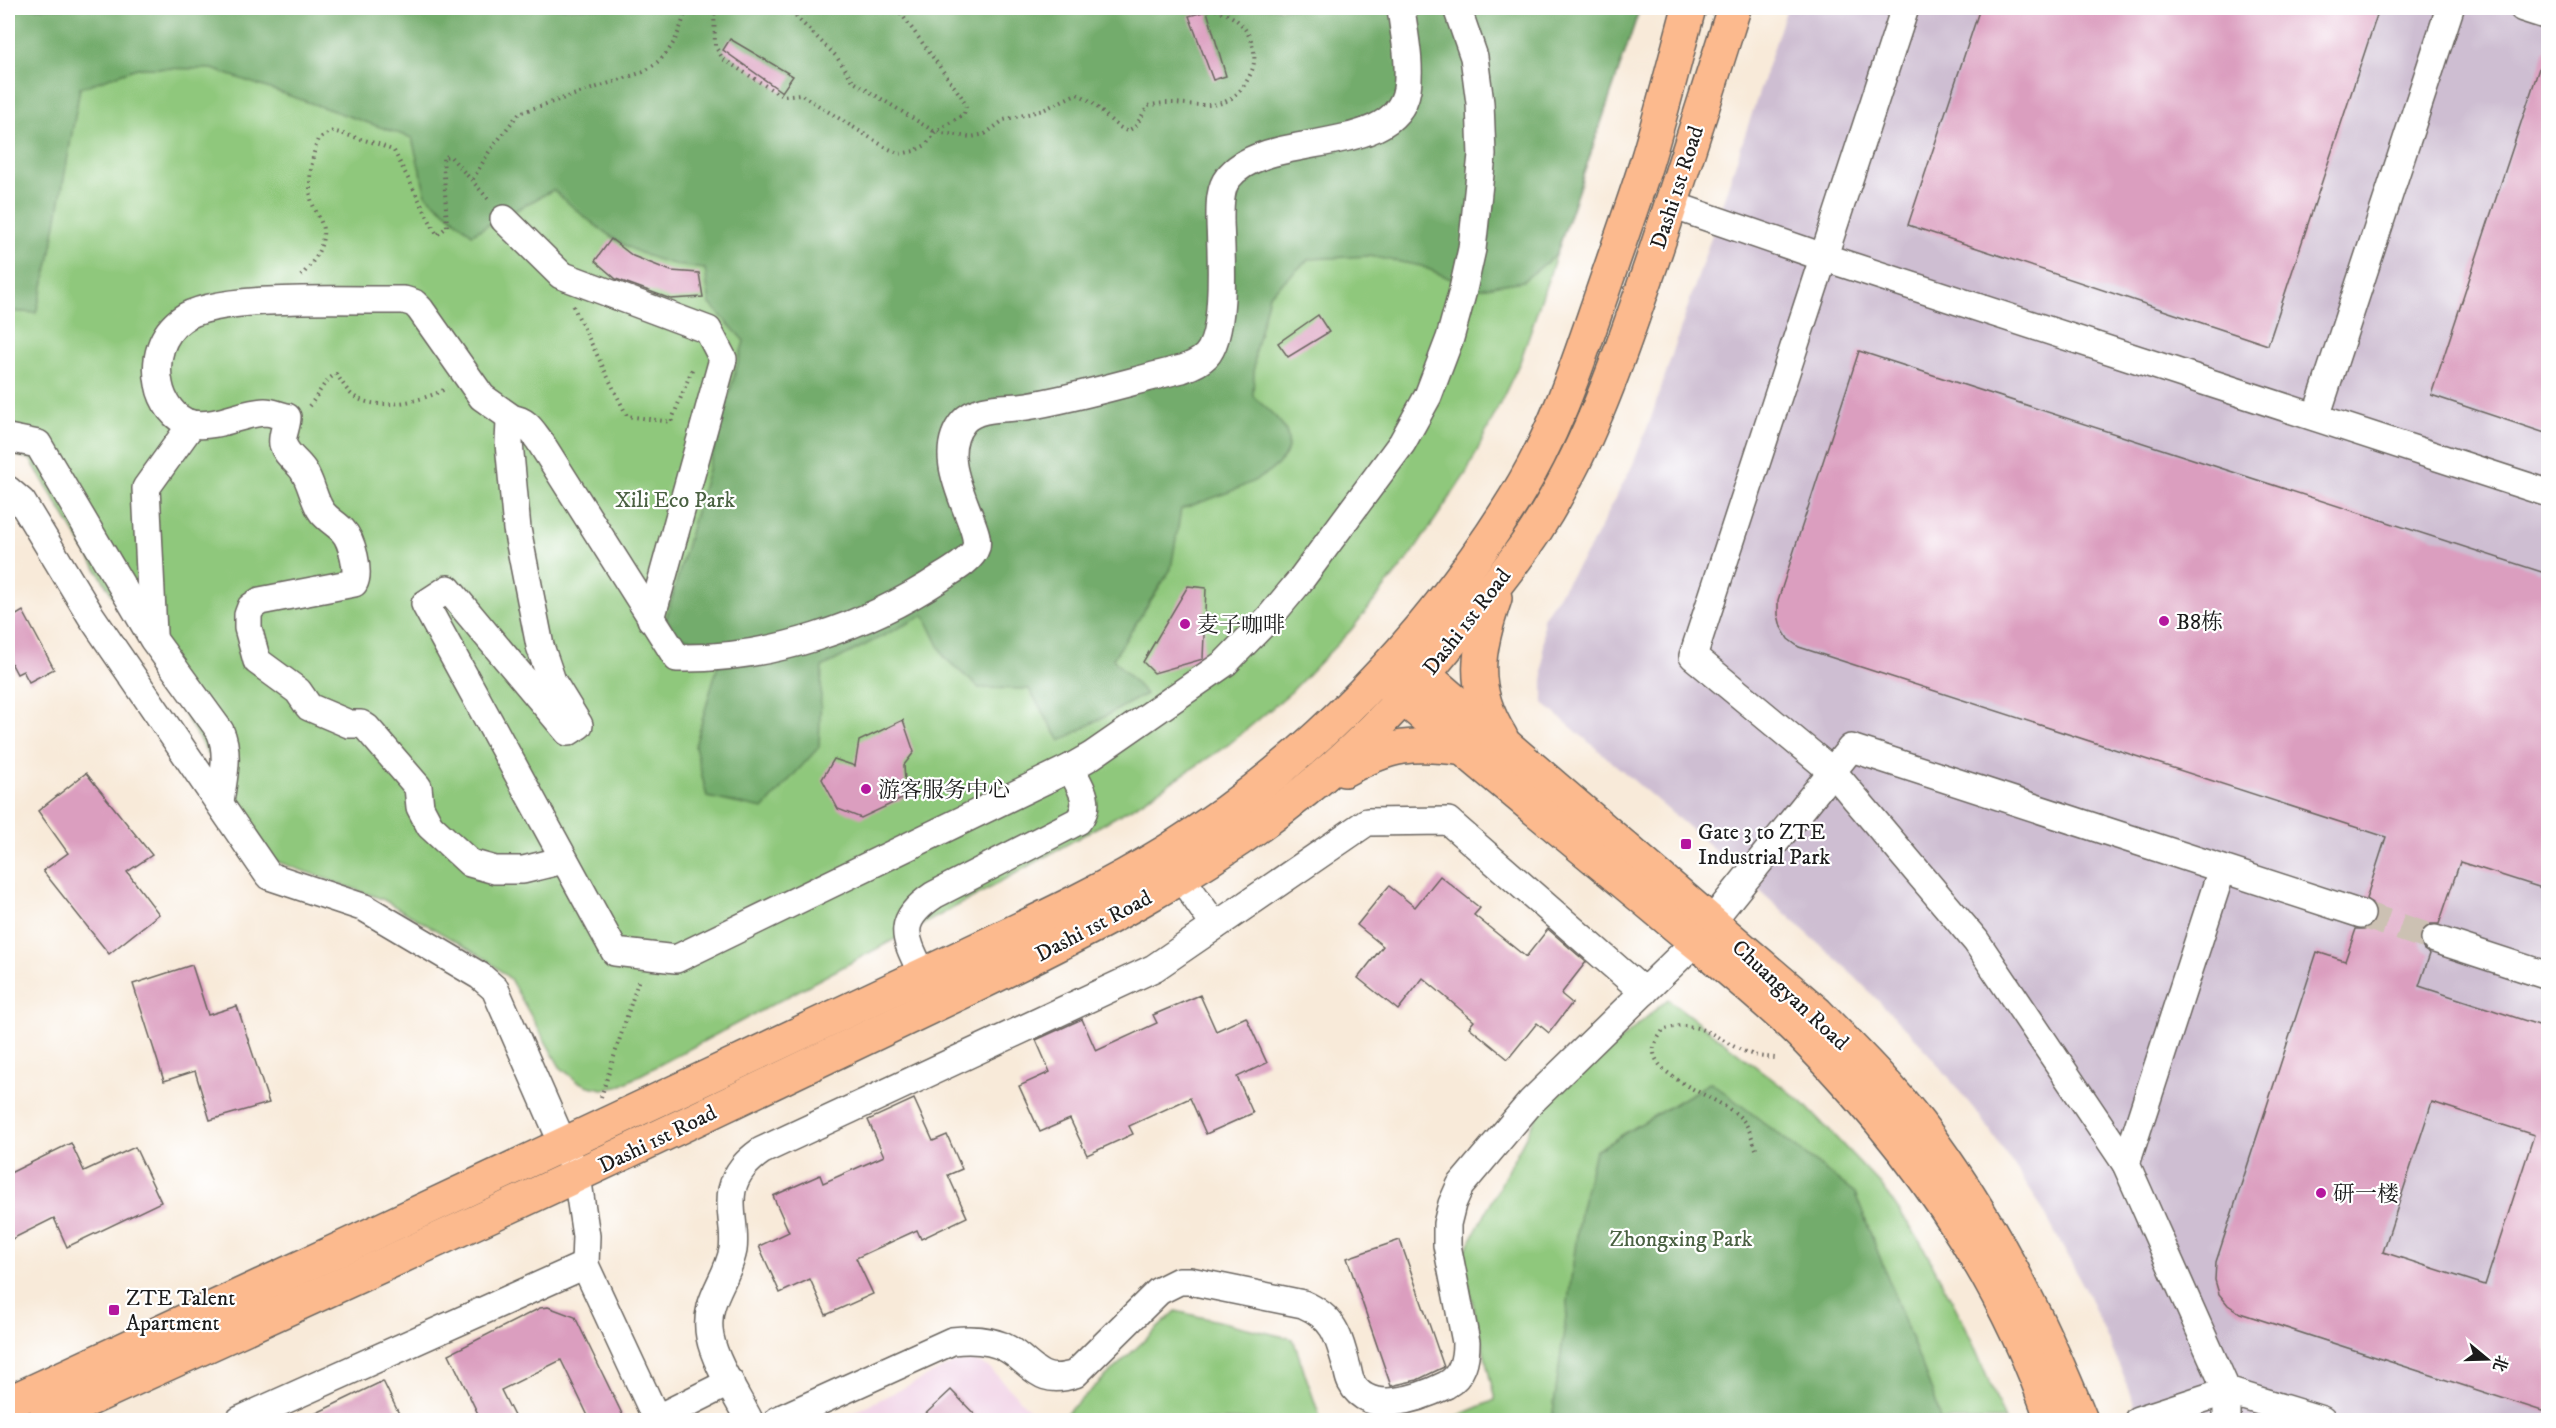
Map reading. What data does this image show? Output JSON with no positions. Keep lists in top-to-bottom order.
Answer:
{
  "streets": {
    "main road": ["Dashi 1st Road", "Chuangyan Road"]
  },
  "crossings": [
    ["Dashi 1st Road", "Chuangyan Road"]
  ],
  "parks": ["Xili Eco Park", "Zhongxing Park"],
  "places": {
    "other": [
      "B8栋",
      "麦子咖啡",
      "游客服务中心",
      "研一楼"
    ],
    "transit": ["Gate 3 to ZTE Industrial Park", "ZTE Talent Apartment"]
  },
  "north": "right"
}
